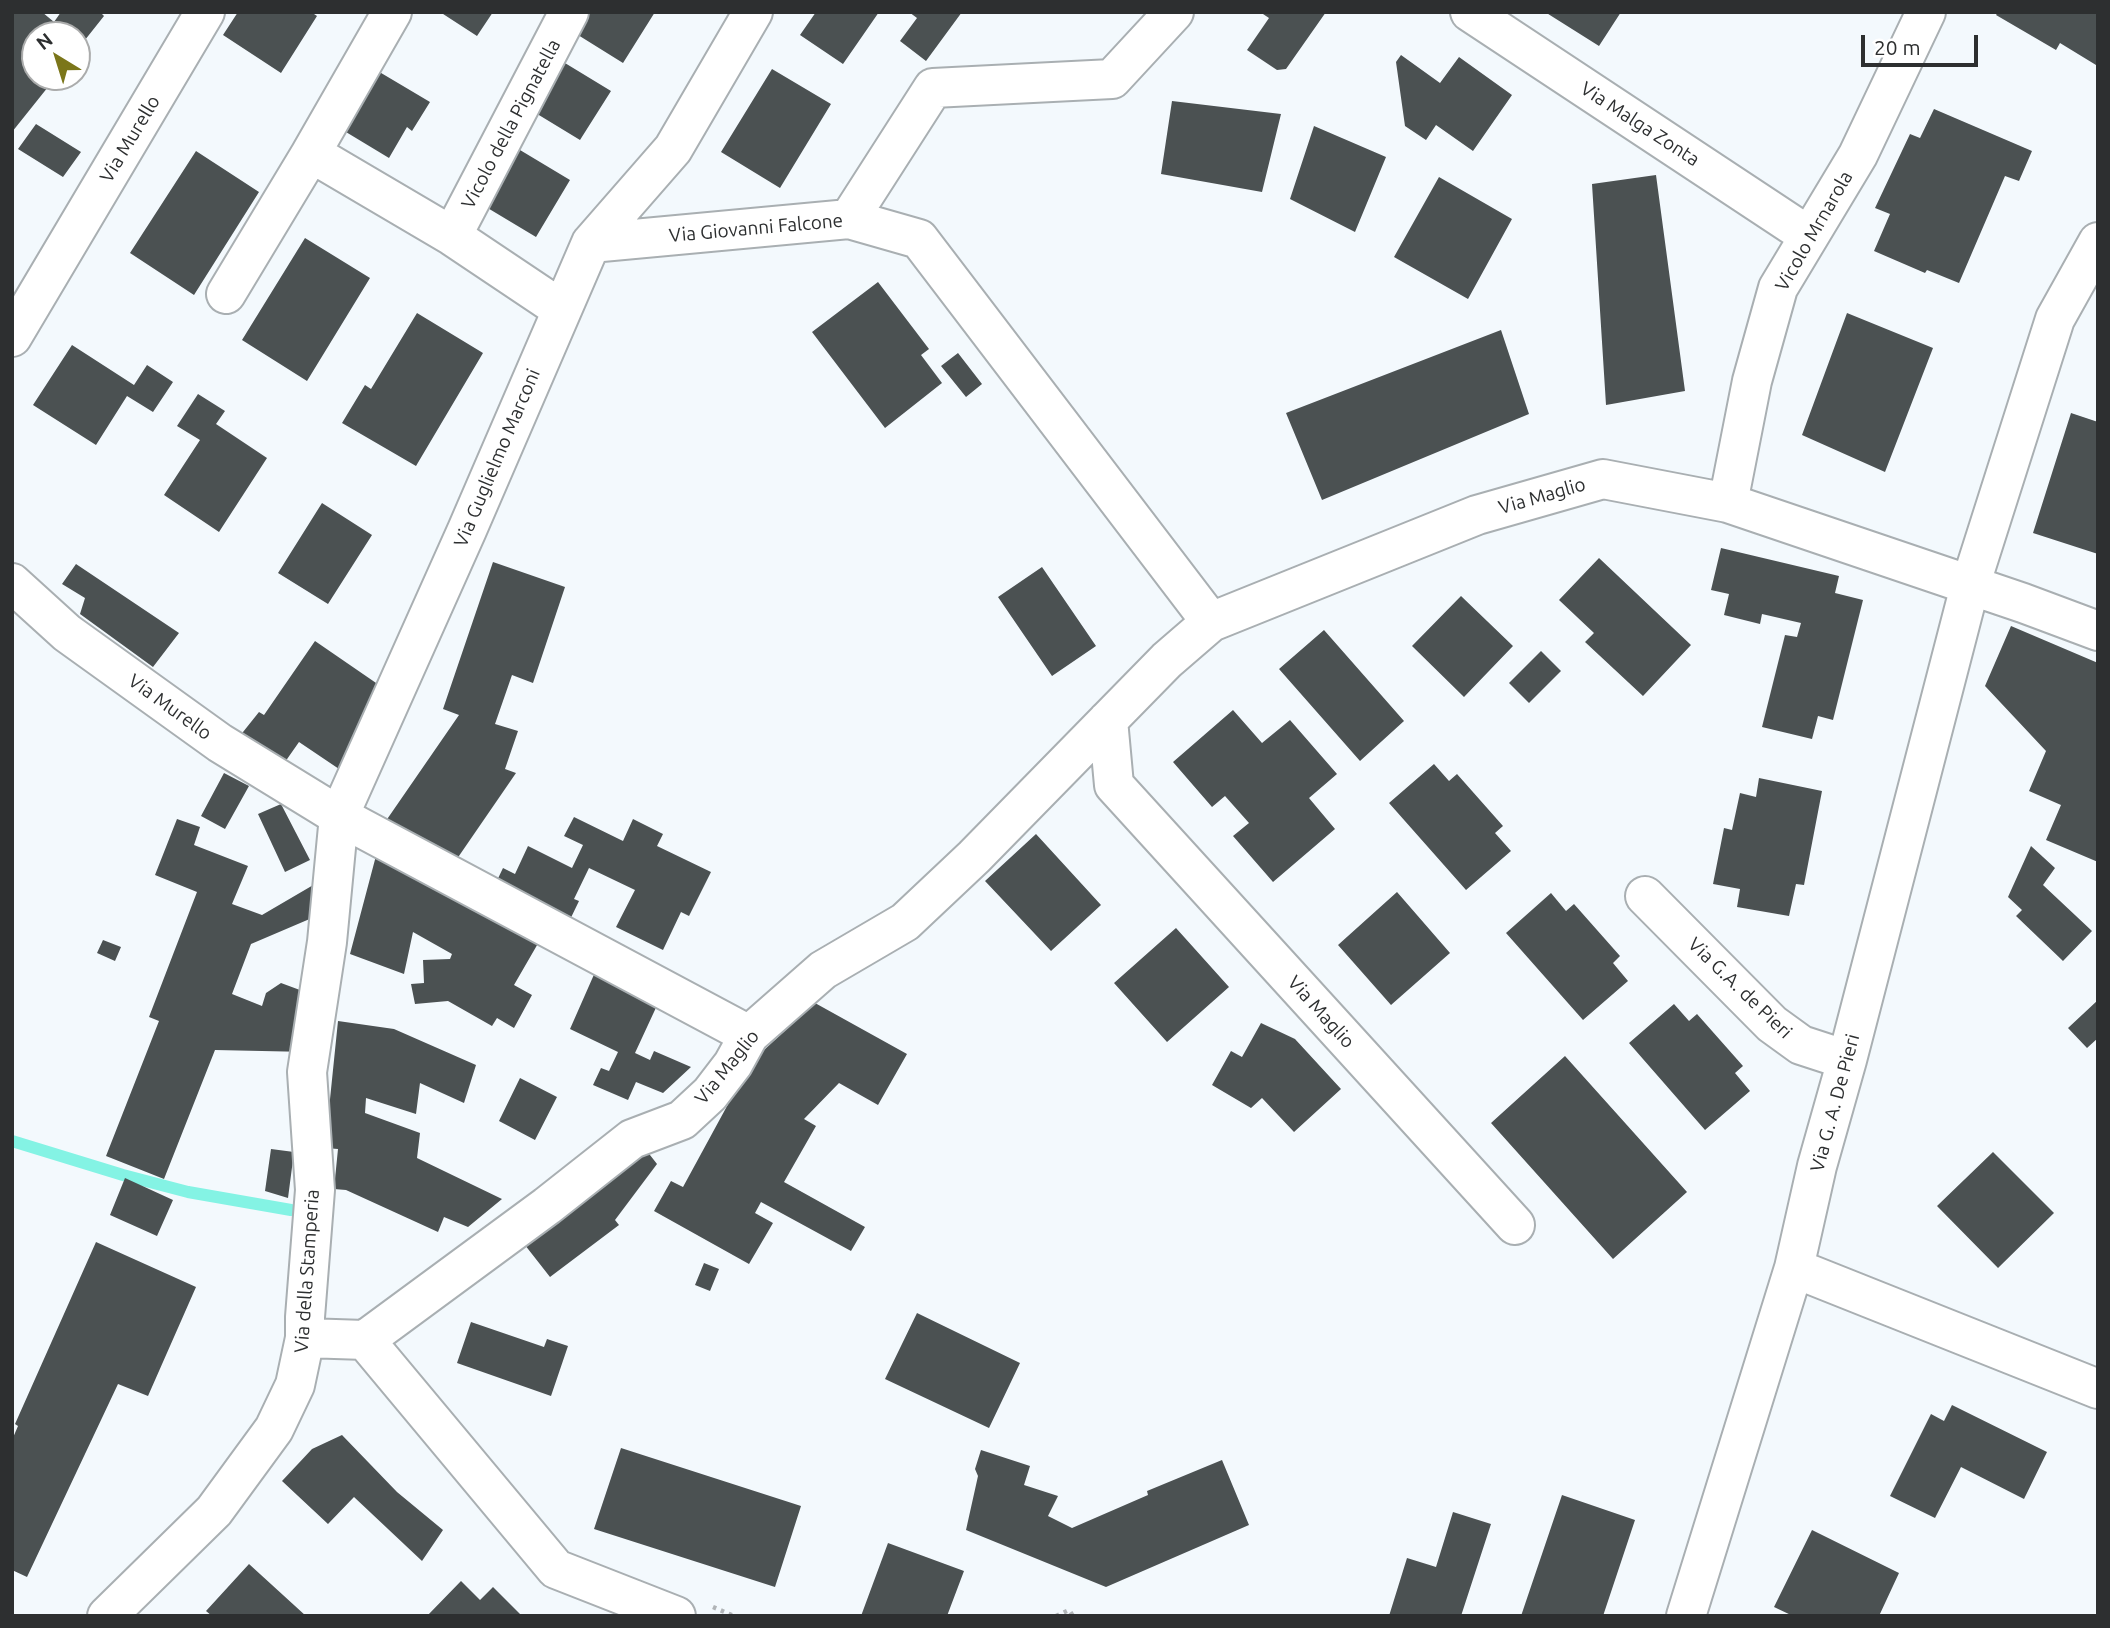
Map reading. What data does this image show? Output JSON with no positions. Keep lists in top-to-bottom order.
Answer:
{
  "streets": {
    "street": [
      "Vicolo della Pignatella",
      "Via Malga Zonta",
      "Via Murello",
      "Via Giovanni Falcone",
      "Vicolo Mrnarola",
      "Via Guglielmo Marconi",
      "Via Maglio",
      "Via G.A. de Pieri",
      "Via G. A. De Pieri",
      "Via della Stamperia"
    ]
  },
  "crossings": [
    ["Via Malga Zonta", "Vicolo Mrnarola"],
    ["Via Murello", "Via Guglielmo Marconi"],
    ["Via Murello", "Via Maglio"],
    ["Via Giovanni Falcone", "Via Guglielmo Marconi"],
    ["Via Giovanni Falcone", "Via Maglio"],
    ["Vicolo Mrnarola", "Via Maglio"],
    ["Via Guglielmo Marconi", "Via della Stamperia"],
    ["Via Maglio", "Via G. A. De Pieri"],
    ["Via G.A. de Pieri", "Via G. A. De Pieri"]
  ],
  "scale_bar": "20 m",
  "north": "top left"
}
